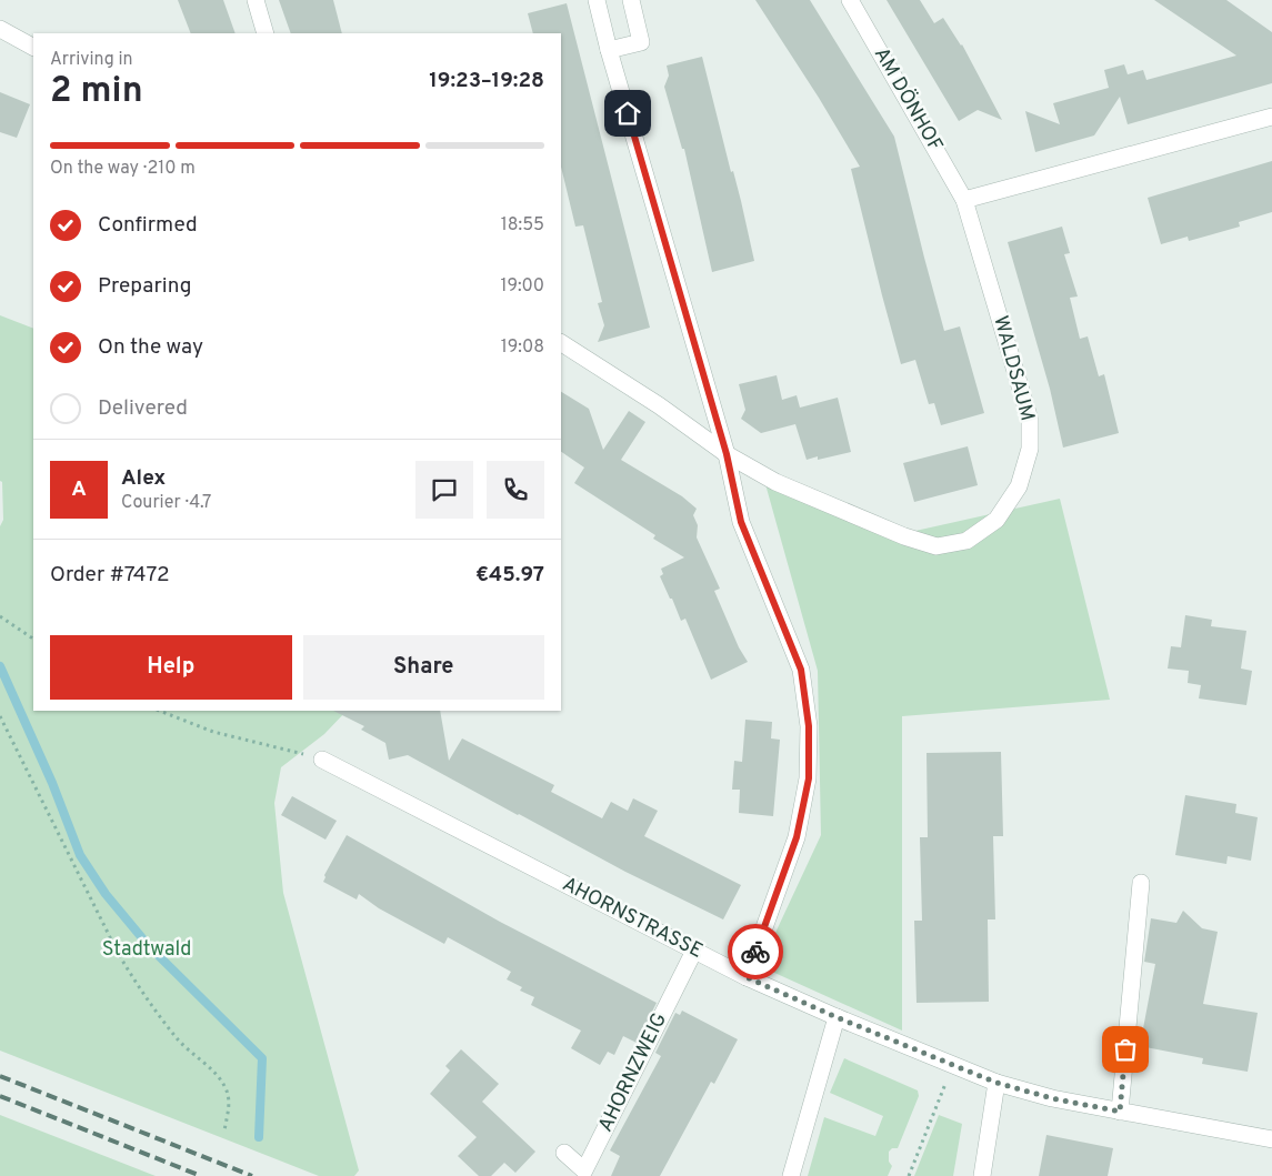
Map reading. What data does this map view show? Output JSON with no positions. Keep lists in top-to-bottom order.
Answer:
{
  "streets": {
    "street": [
      "AM DÖNHOF",
      "WALDSAUM",
      "AHORNSTRASSE",
      "AHORNZWEIG"
    ]
  },
  "crossings": [
    ["AM DÖNHOF", "WALDSAUM"],
    ["AHORNSTRASSE", "AHORNZWEIG"]
  ],
  "parks": ["Stadtwald"],
  "page": {
    "heading": ["2 min", "Arriving in", "19:23–19:28"],
    "panel": [
      "Alex",
      "Courier · 4.7",
      "Order #7472",
      "€45.97"
    ],
    "bar": "On the way · 210 m",
    "list": [
      ["Confirmed", "18:55"],
      ["Preparing", "19:00"],
      ["On the way", "19:08"],
      "Delivered"
    ],
    "round": "A",
    "buttons": ["Help", "Share"]
  }
}
